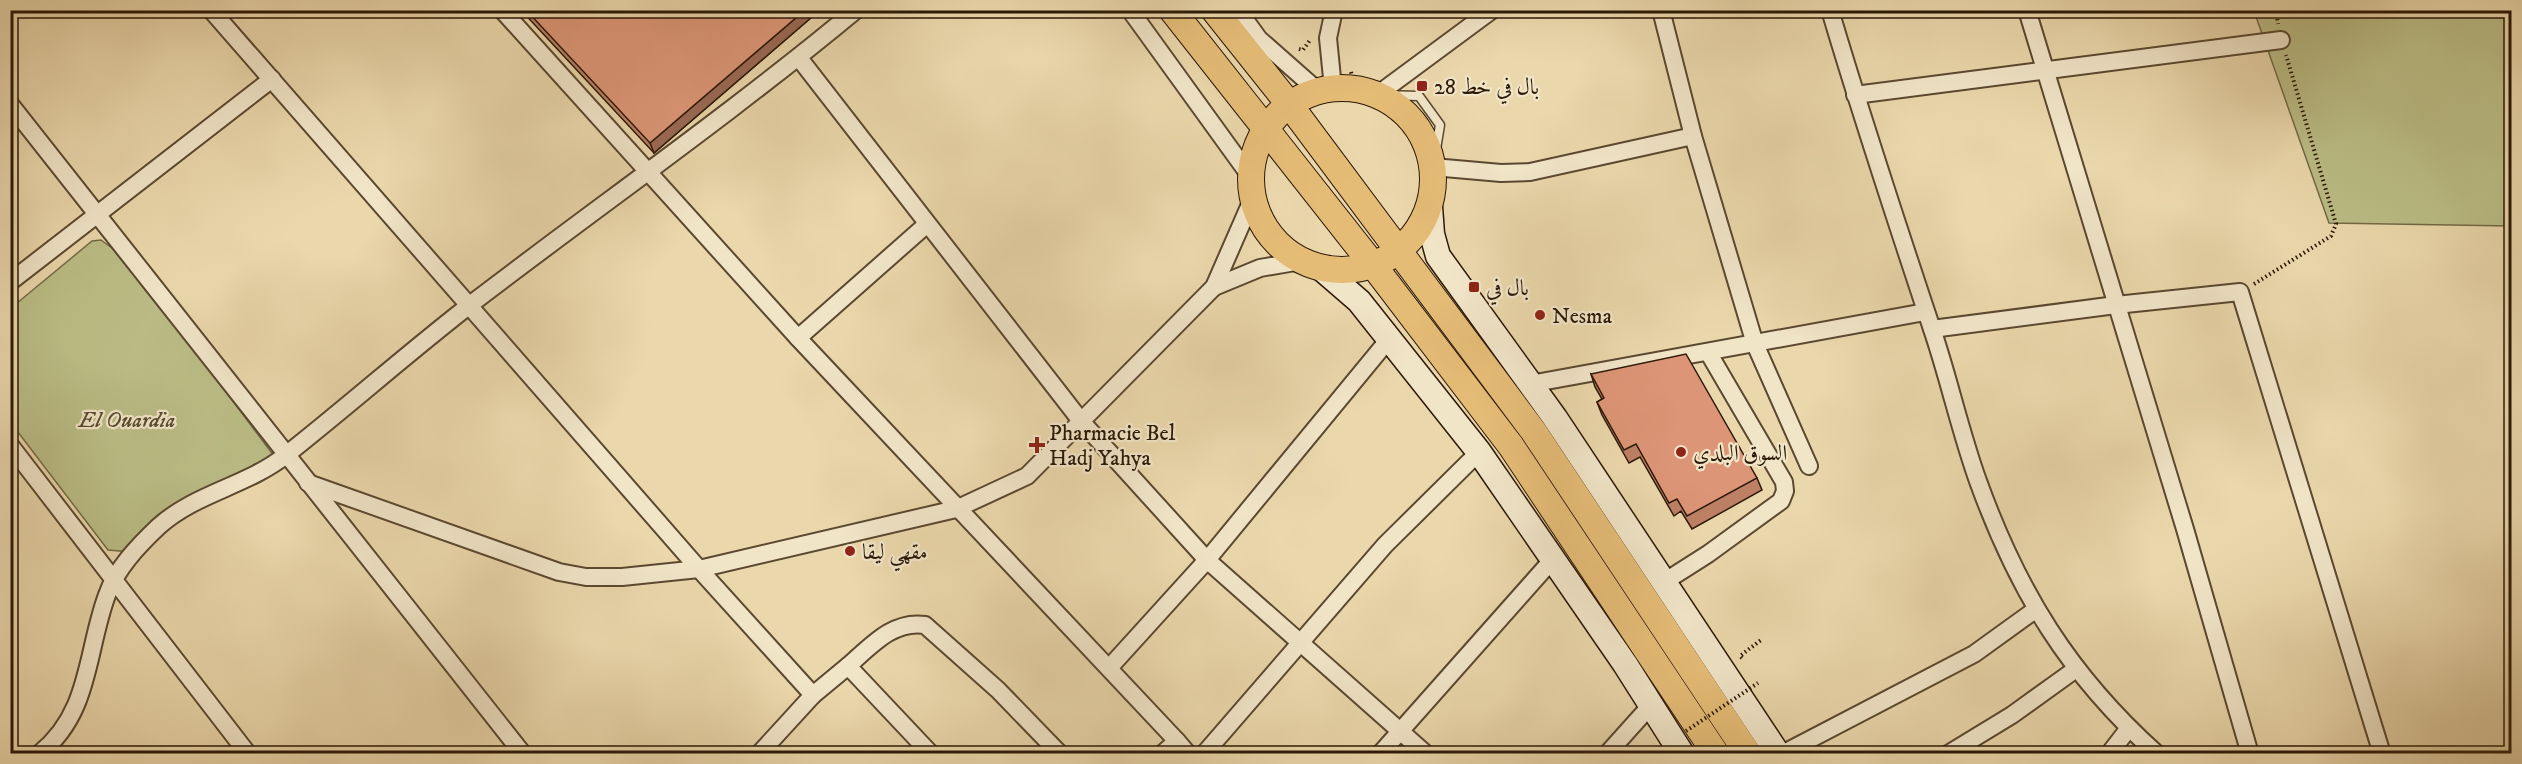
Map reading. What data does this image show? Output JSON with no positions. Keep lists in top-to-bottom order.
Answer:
{
  "parks": ["El Ouardia"],
  "places": {
    "transit": ["بال في خط 28", "بال في"],
    "other": ["Nesma", "السوق البلدي", "مقهي ليقا"],
    "health": ["Pharmacie Bel Hadj Yahya"]
  }
}
